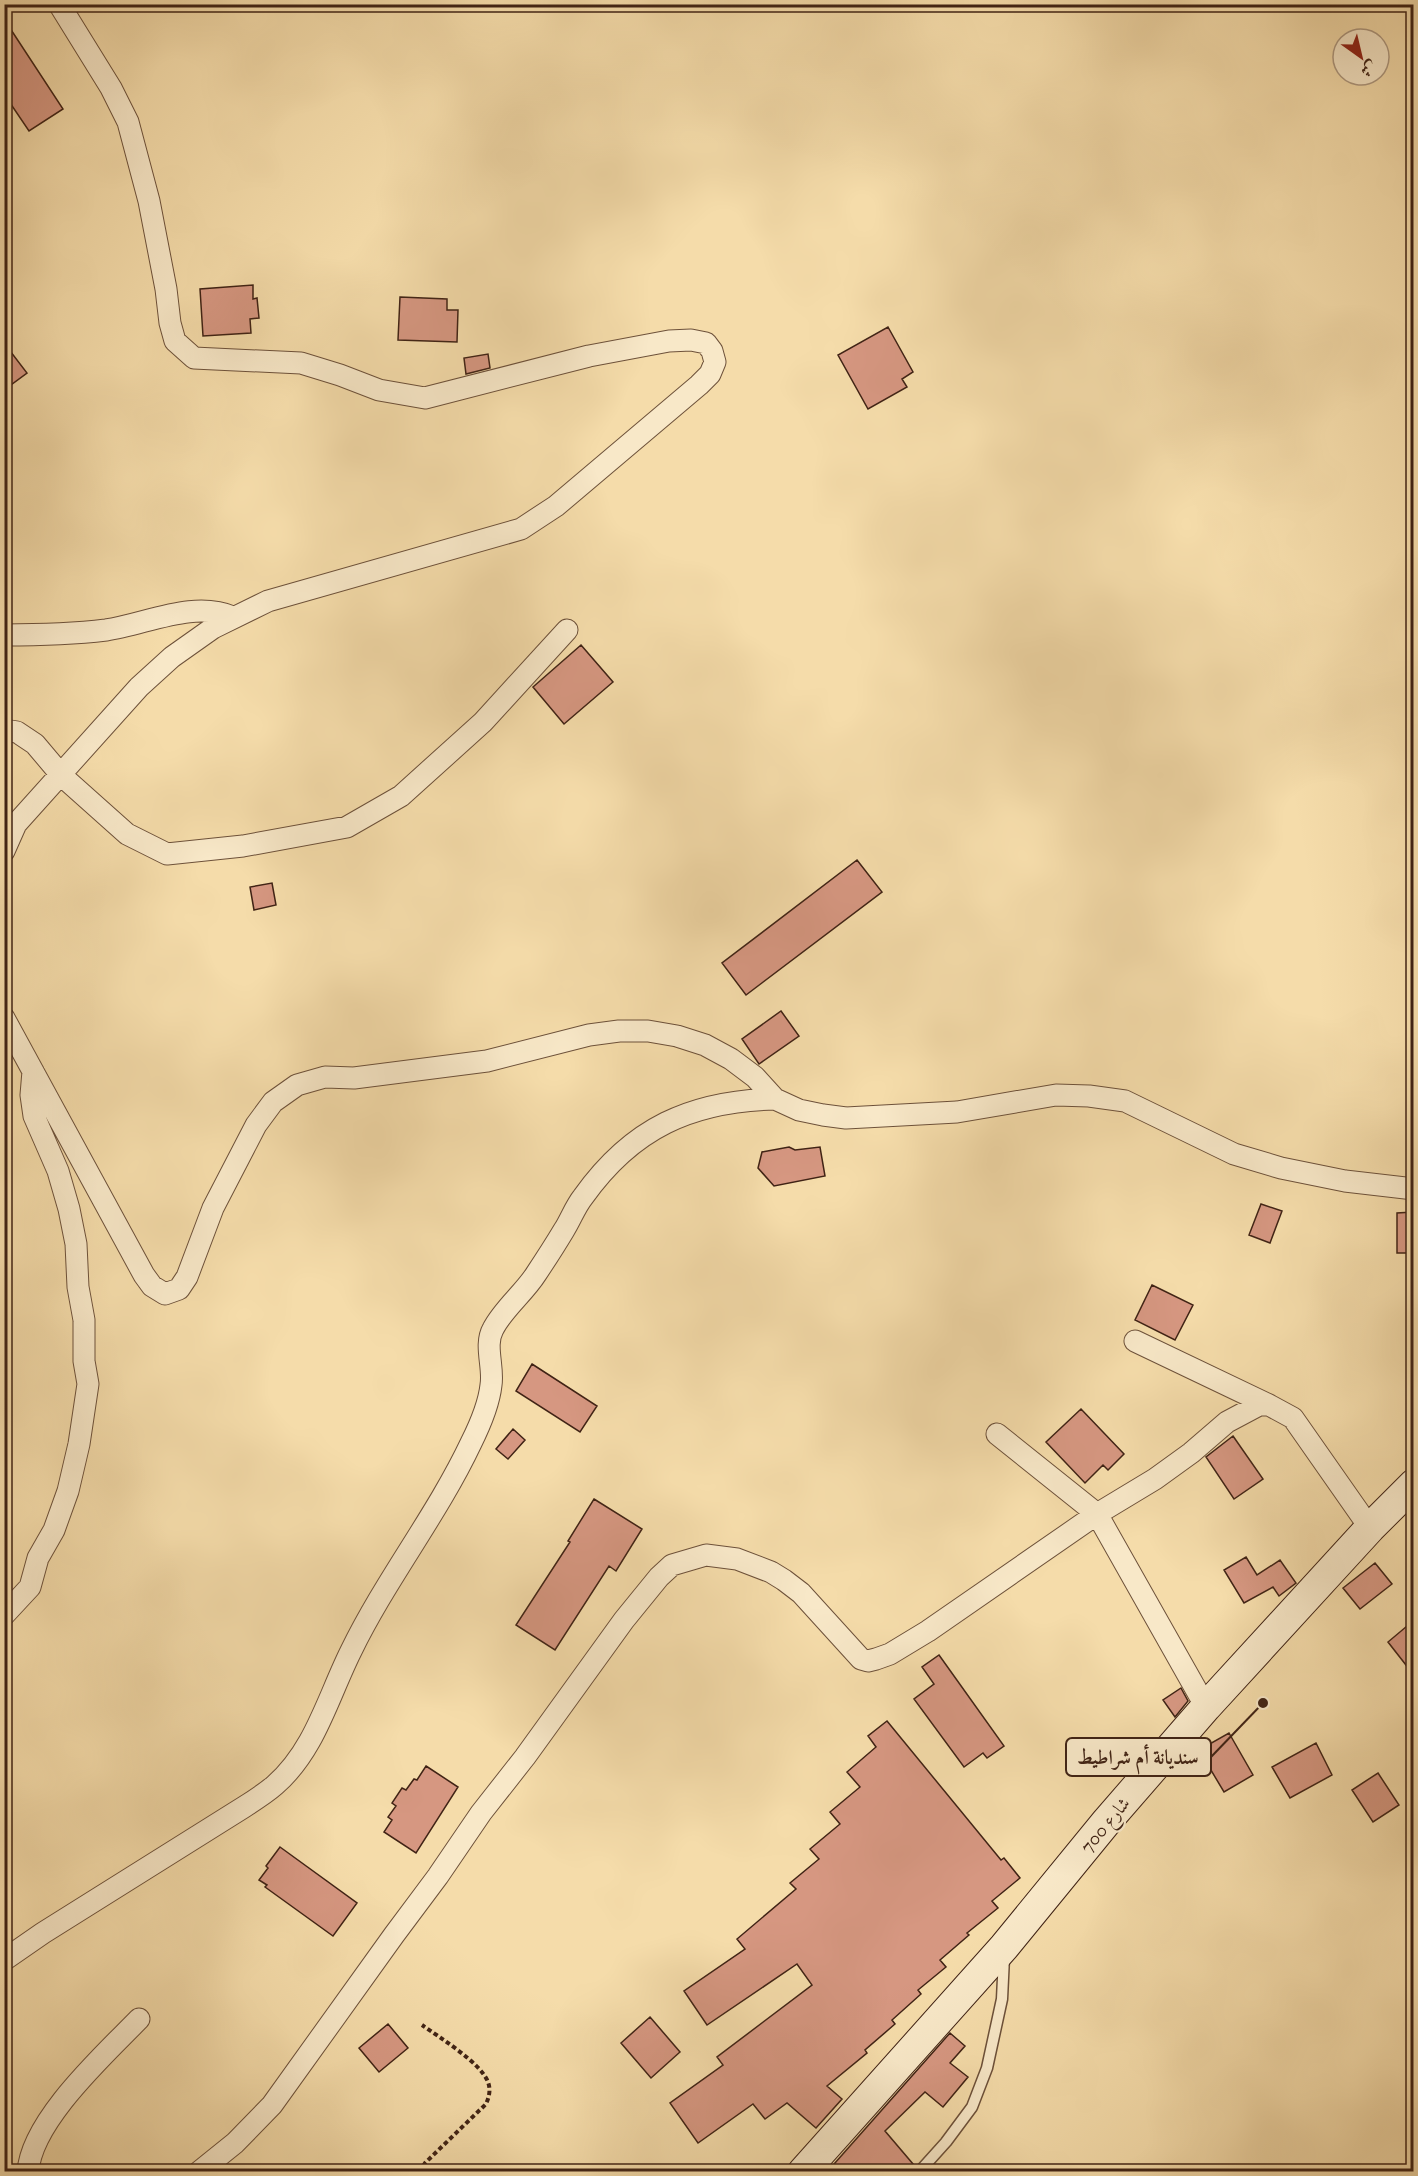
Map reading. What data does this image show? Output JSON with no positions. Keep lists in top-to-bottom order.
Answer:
{
  "streets": {
    "main road": ["شارع 700"]
  },
  "places": ["سنديانة أم شراطيط"],
  "north": "bottom right"
}
